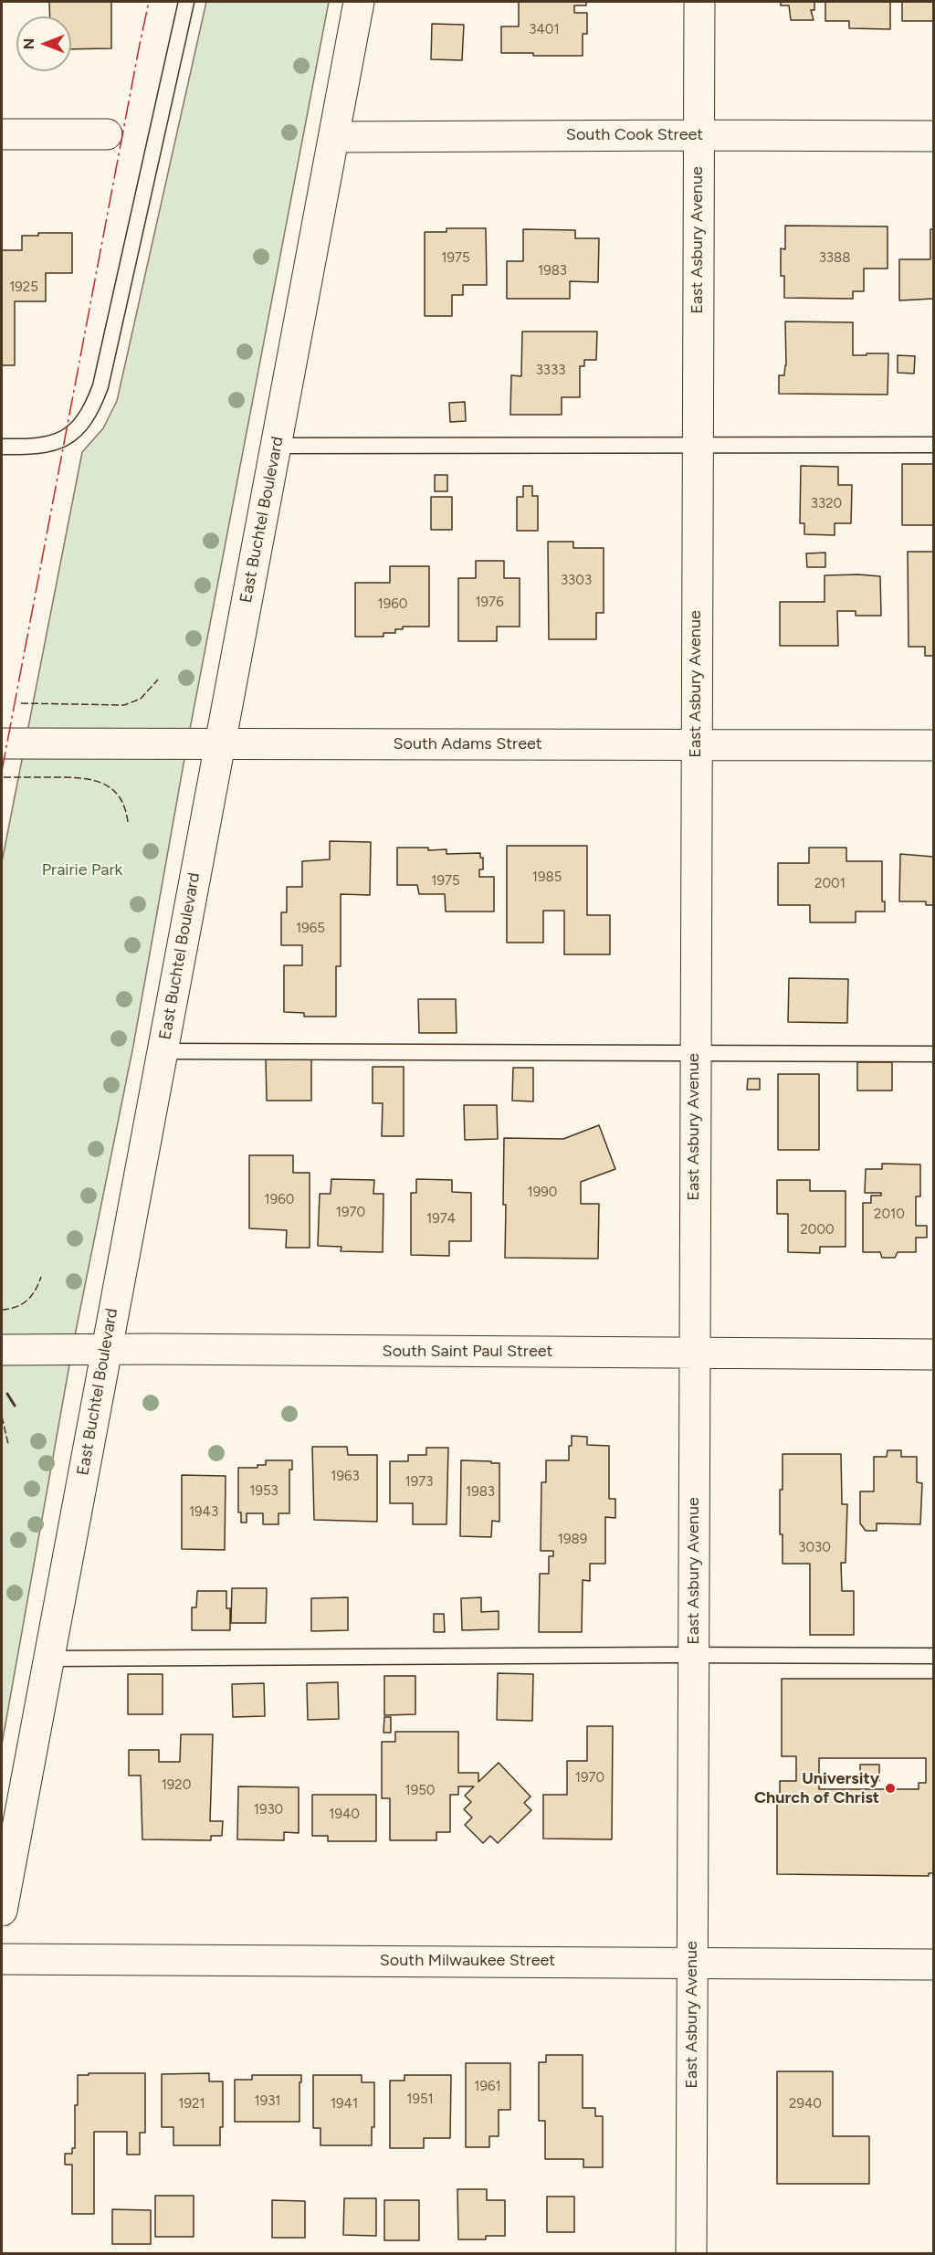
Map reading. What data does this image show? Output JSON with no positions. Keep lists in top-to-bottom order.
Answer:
{
  "streets": {
    "street": [
      "South Cook Street",
      "East Asbury Avenue",
      "East Buchtel Boulevard",
      "South Adams Street",
      "South Saint Paul Street",
      "South Milwaukee Street"
    ]
  },
  "crossings": [
    ["South Cook Street", "East Asbury Avenue"],
    ["South Cook Street", "East Buchtel Boulevard"],
    ["East Asbury Avenue", "South Adams Street"],
    ["East Asbury Avenue", "South Saint Paul Street"],
    ["East Asbury Avenue", "South Milwaukee Street"],
    ["East Buchtel Boulevard", "South Adams Street"],
    ["East Buchtel Boulevard", "South Saint Paul Street"]
  ],
  "parks": ["Prairie Park"],
  "places": ["University Church of Christ"],
  "house_numbers": [
    "3401",
    "1975",
    "3388",
    "1983",
    "1925",
    "3333",
    "3320",
    "3303",
    "1976",
    "1960",
    "1985",
    "1975",
    "2001",
    "1965",
    "1990",
    "1960",
    "1970",
    "2010",
    "1974",
    "2000",
    "1963",
    "1973",
    "1953",
    "1983",
    "1943",
    "1989",
    "3030",
    "1970",
    "1920",
    "1950",
    "1930",
    "1940",
    "1961",
    "1951",
    "1931",
    "1921",
    "1941",
    "2940"
  ],
  "north": "left"
}
